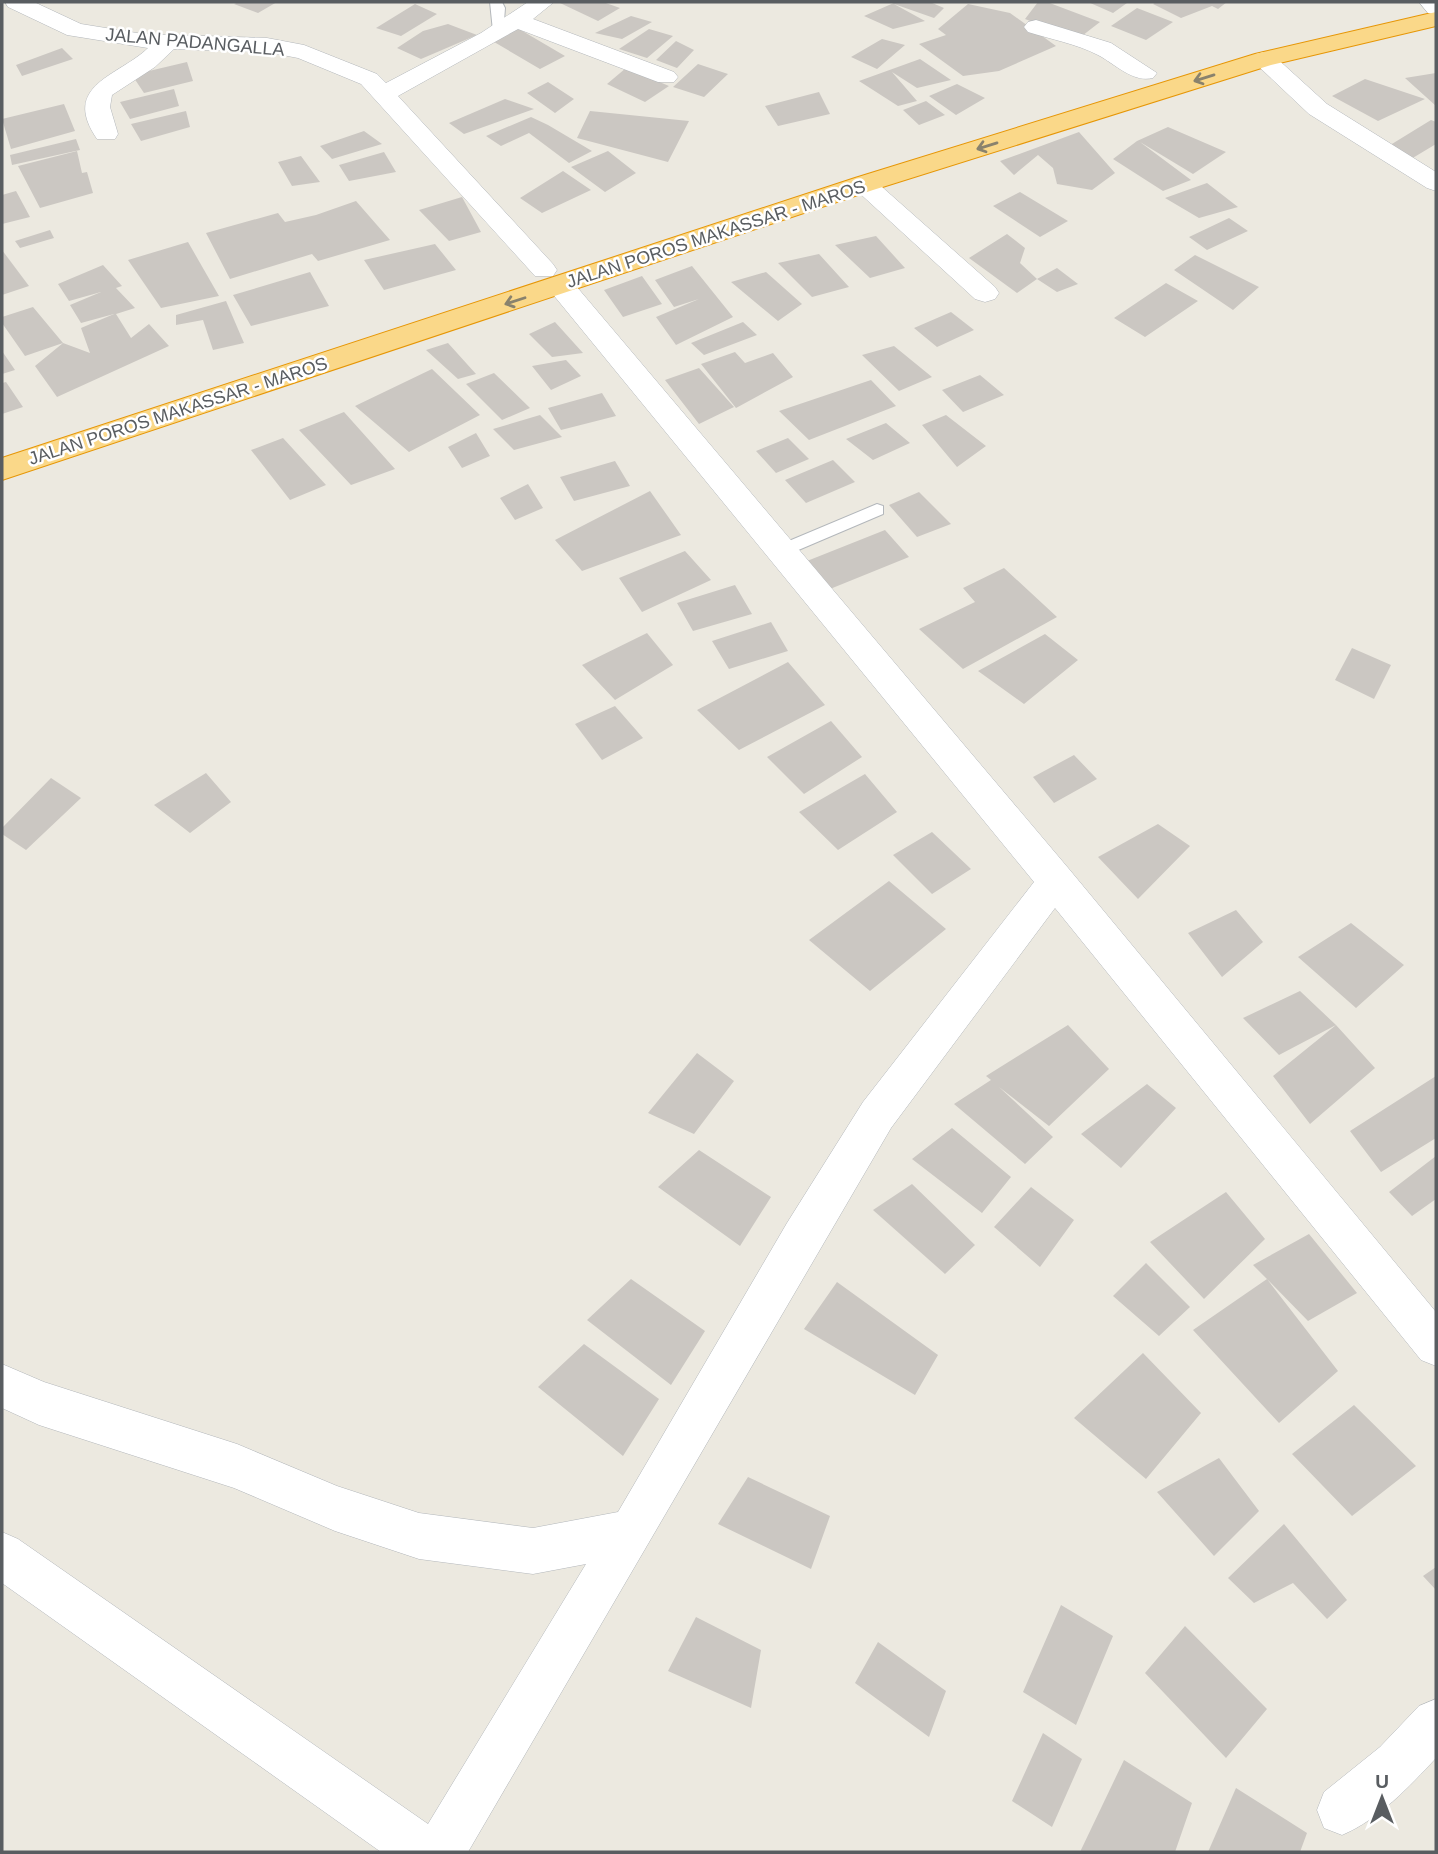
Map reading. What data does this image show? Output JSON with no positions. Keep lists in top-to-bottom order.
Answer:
{
  "streets": {
    "highway": ["JALAN POROS MAKASSAR - MAROS"],
    "street": ["JALAN PADANGALLA"]
  },
  "crossings": [
    ["JALAN PADANGALLA", "JALAN POROS MAKASSAR - MAROS"]
  ],
  "north": "top"
}
